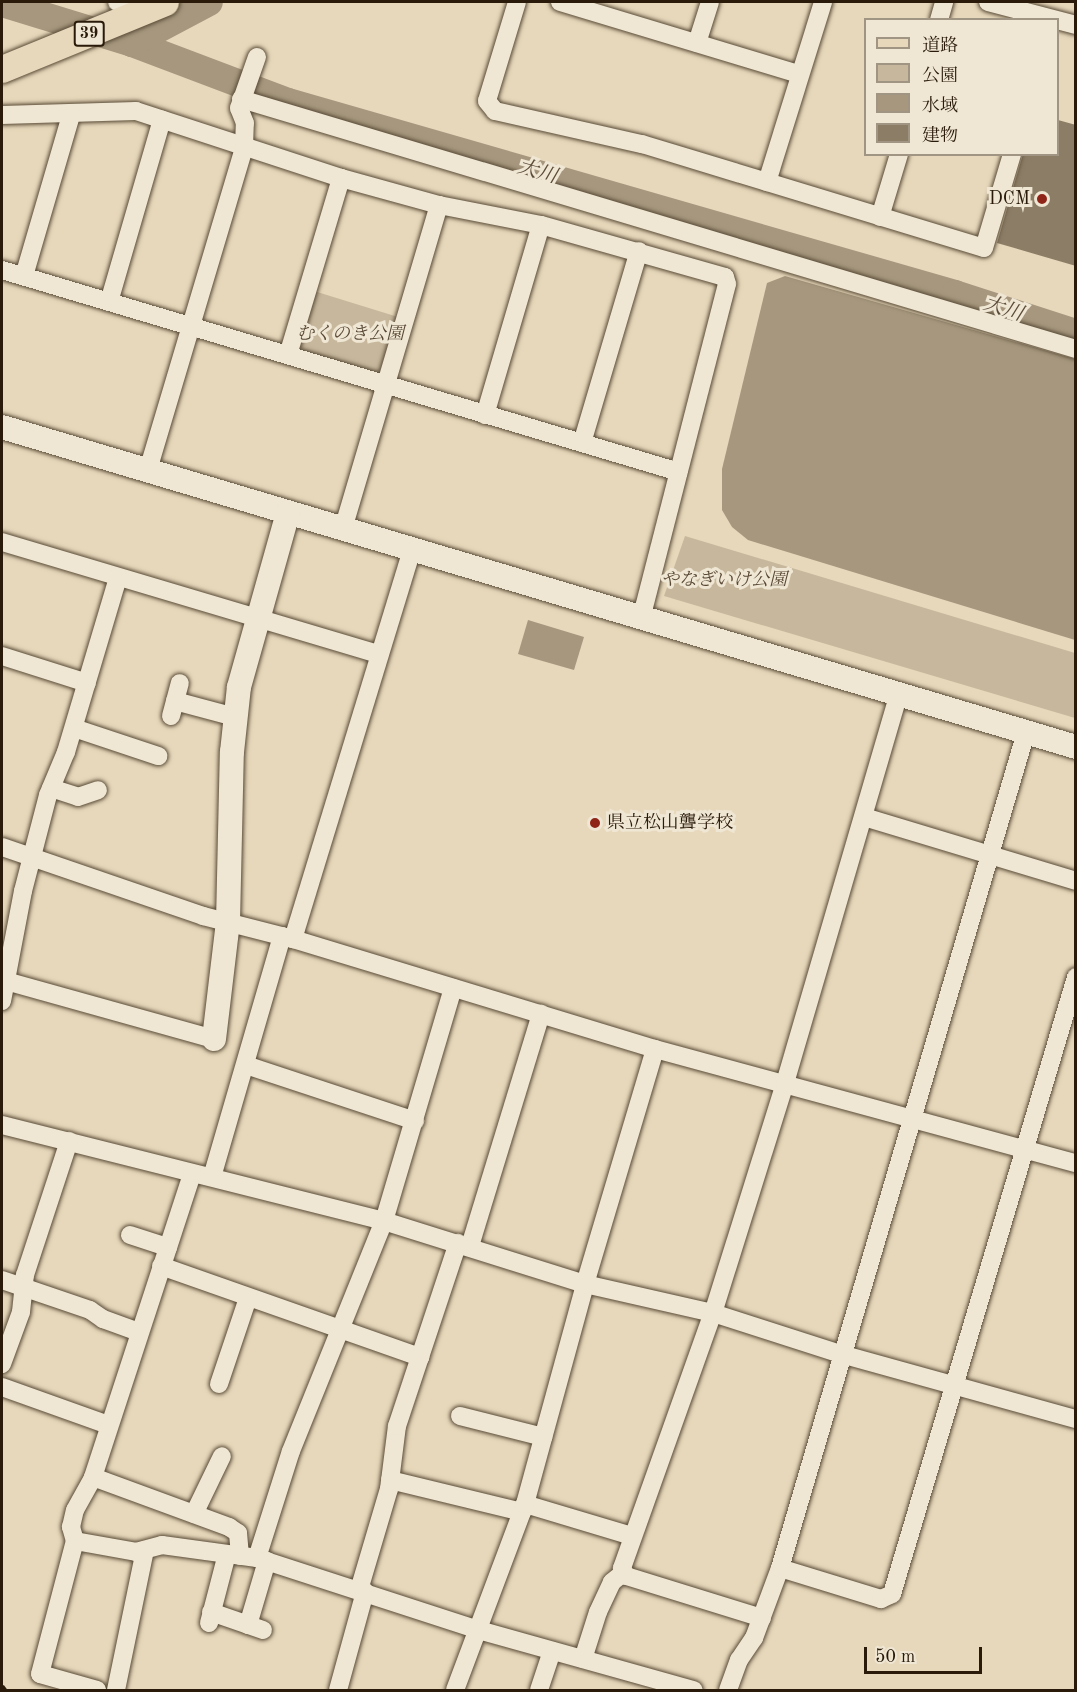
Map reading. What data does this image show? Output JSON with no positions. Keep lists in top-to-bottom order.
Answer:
{
  "streets": {
    "main road": ["39"]
  },
  "water": ["大川"],
  "parks": ["むくのき公園", "やなぎいけ公園"],
  "places": ["DCM", "県立松山聾学校"],
  "legend": [
    "道路",
    "公園",
    "水域",
    "建物"
  ],
  "scale_bar": "50 m"
}
